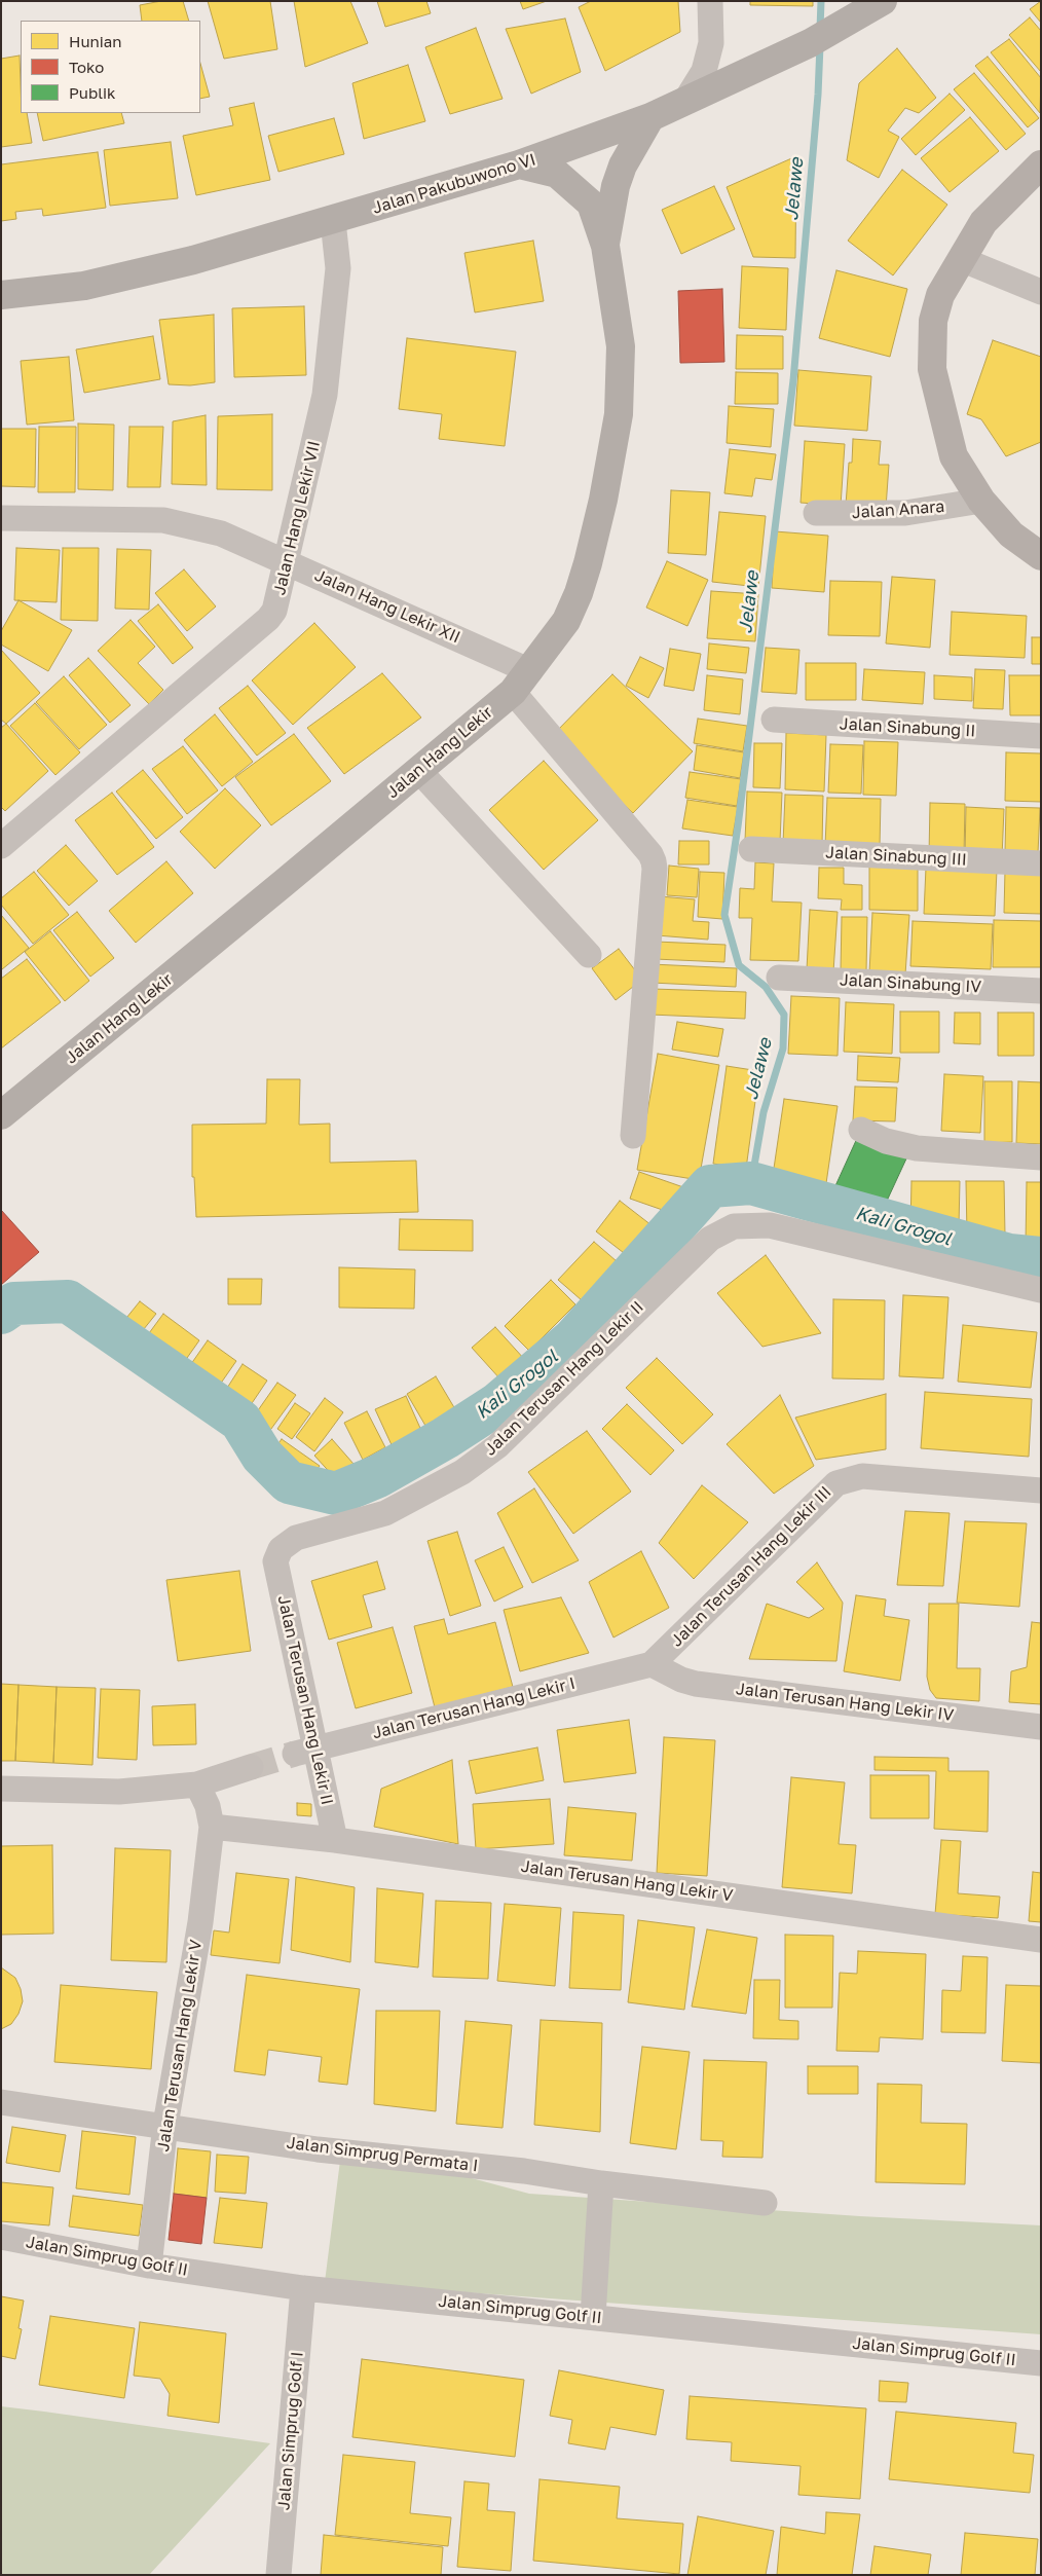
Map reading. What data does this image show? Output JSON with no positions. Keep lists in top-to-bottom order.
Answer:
{
  "streets": {
    "main road": ["Jalan Pakubuwono VI", "Jalan Hang Lekir"],
    "street": [
      "Jalan Anara",
      "Jalan Hang Lekir VII",
      "Jalan Hang Lekir XII",
      "Jalan Sinabung II",
      "Jalan Sinabung III",
      "Jalan Sinabung IV",
      "Jalan Terusan Hang Lekir II",
      "Jalan Terusan Hang Lekir III",
      "Jalan Terusan Hang Lekir IV",
      "Jalan Terusan Hang Lekir I",
      "Jalan Terusan Hang Lekir V",
      "Jalan Simprug Permata I",
      "Jalan Simprug Golf II",
      "Jalan Simprug Golf I"
    ]
  },
  "crossings": [
    ["Jalan Pakubuwono VI", "Jalan Hang Lekir VII"],
    ["Jalan Pakubuwono VI", "Jalan Hang Lekir"],
    ["Jalan Hang Lekir VII", "Jalan Hang Lekir XII"],
    ["Jalan Hang Lekir XII", "Jalan Hang Lekir"],
    ["Jalan Terusan Hang Lekir II", "Jalan Terusan Hang Lekir I"],
    ["Jalan Terusan Hang Lekir II", "Jalan Terusan Hang Lekir V"],
    ["Jalan Terusan Hang Lekir III", "Jalan Terusan Hang Lekir IV"],
    ["Jalan Terusan Hang Lekir III", "Jalan Terusan Hang Lekir I"],
    ["Jalan Terusan Hang Lekir IV", "Jalan Terusan Hang Lekir I"],
    ["Jalan Terusan Hang Lekir V", "Jalan Simprug Permata I"],
    ["Jalan Terusan Hang Lekir V", "Jalan Simprug Golf II"],
    ["Jalan Simprug Golf II", "Jalan Simprug Golf I"]
  ],
  "water": ["Jelawe", "Kali Grogol"],
  "legend": ["Hunian", "Toko", "Publik"]
}
